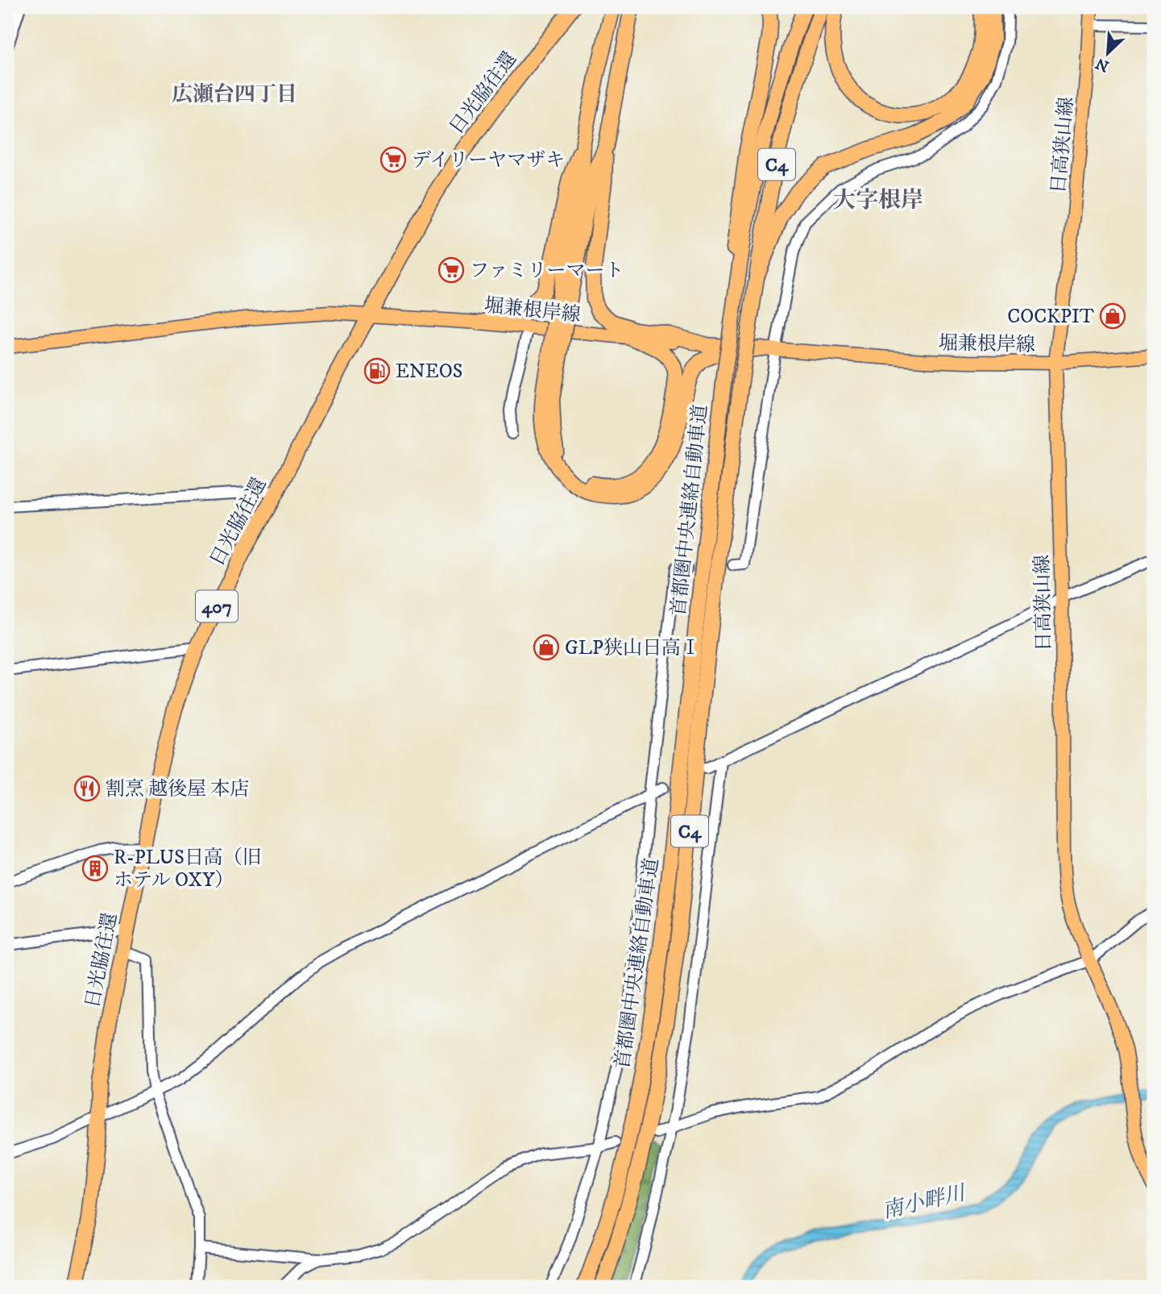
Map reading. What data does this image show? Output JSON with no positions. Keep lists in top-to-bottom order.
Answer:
{
  "streets": {
    "highway": [
      "日光脇往還",
      "C4",
      "首都圏中央連絡自動車道",
      "407"
    ],
    "main road": ["日高狭山線", "堀兼根岸線"]
  },
  "crossings": [
    ["日光脇往還", "堀兼根岸線"],
    ["日高狭山線", "堀兼根岸線"],
    ["C4", "首都圏中央連絡自動車道"]
  ],
  "districts": ["広瀬台四丁目", "大字根岸"],
  "water": ["南小畔川"],
  "places": {
    "supermarket": ["デイリーヤマザキ", "ファミリーマート"],
    "shop": ["COCKPIT", "GLP狭山日高Ⅰ"],
    "fuel station": ["ENEOS"],
    "restaurant": ["割烹 越後屋 本店"],
    "building": ["R-PLUS日高（旧 ホテル OXY）"]
  },
  "north": "bottom left"
}
